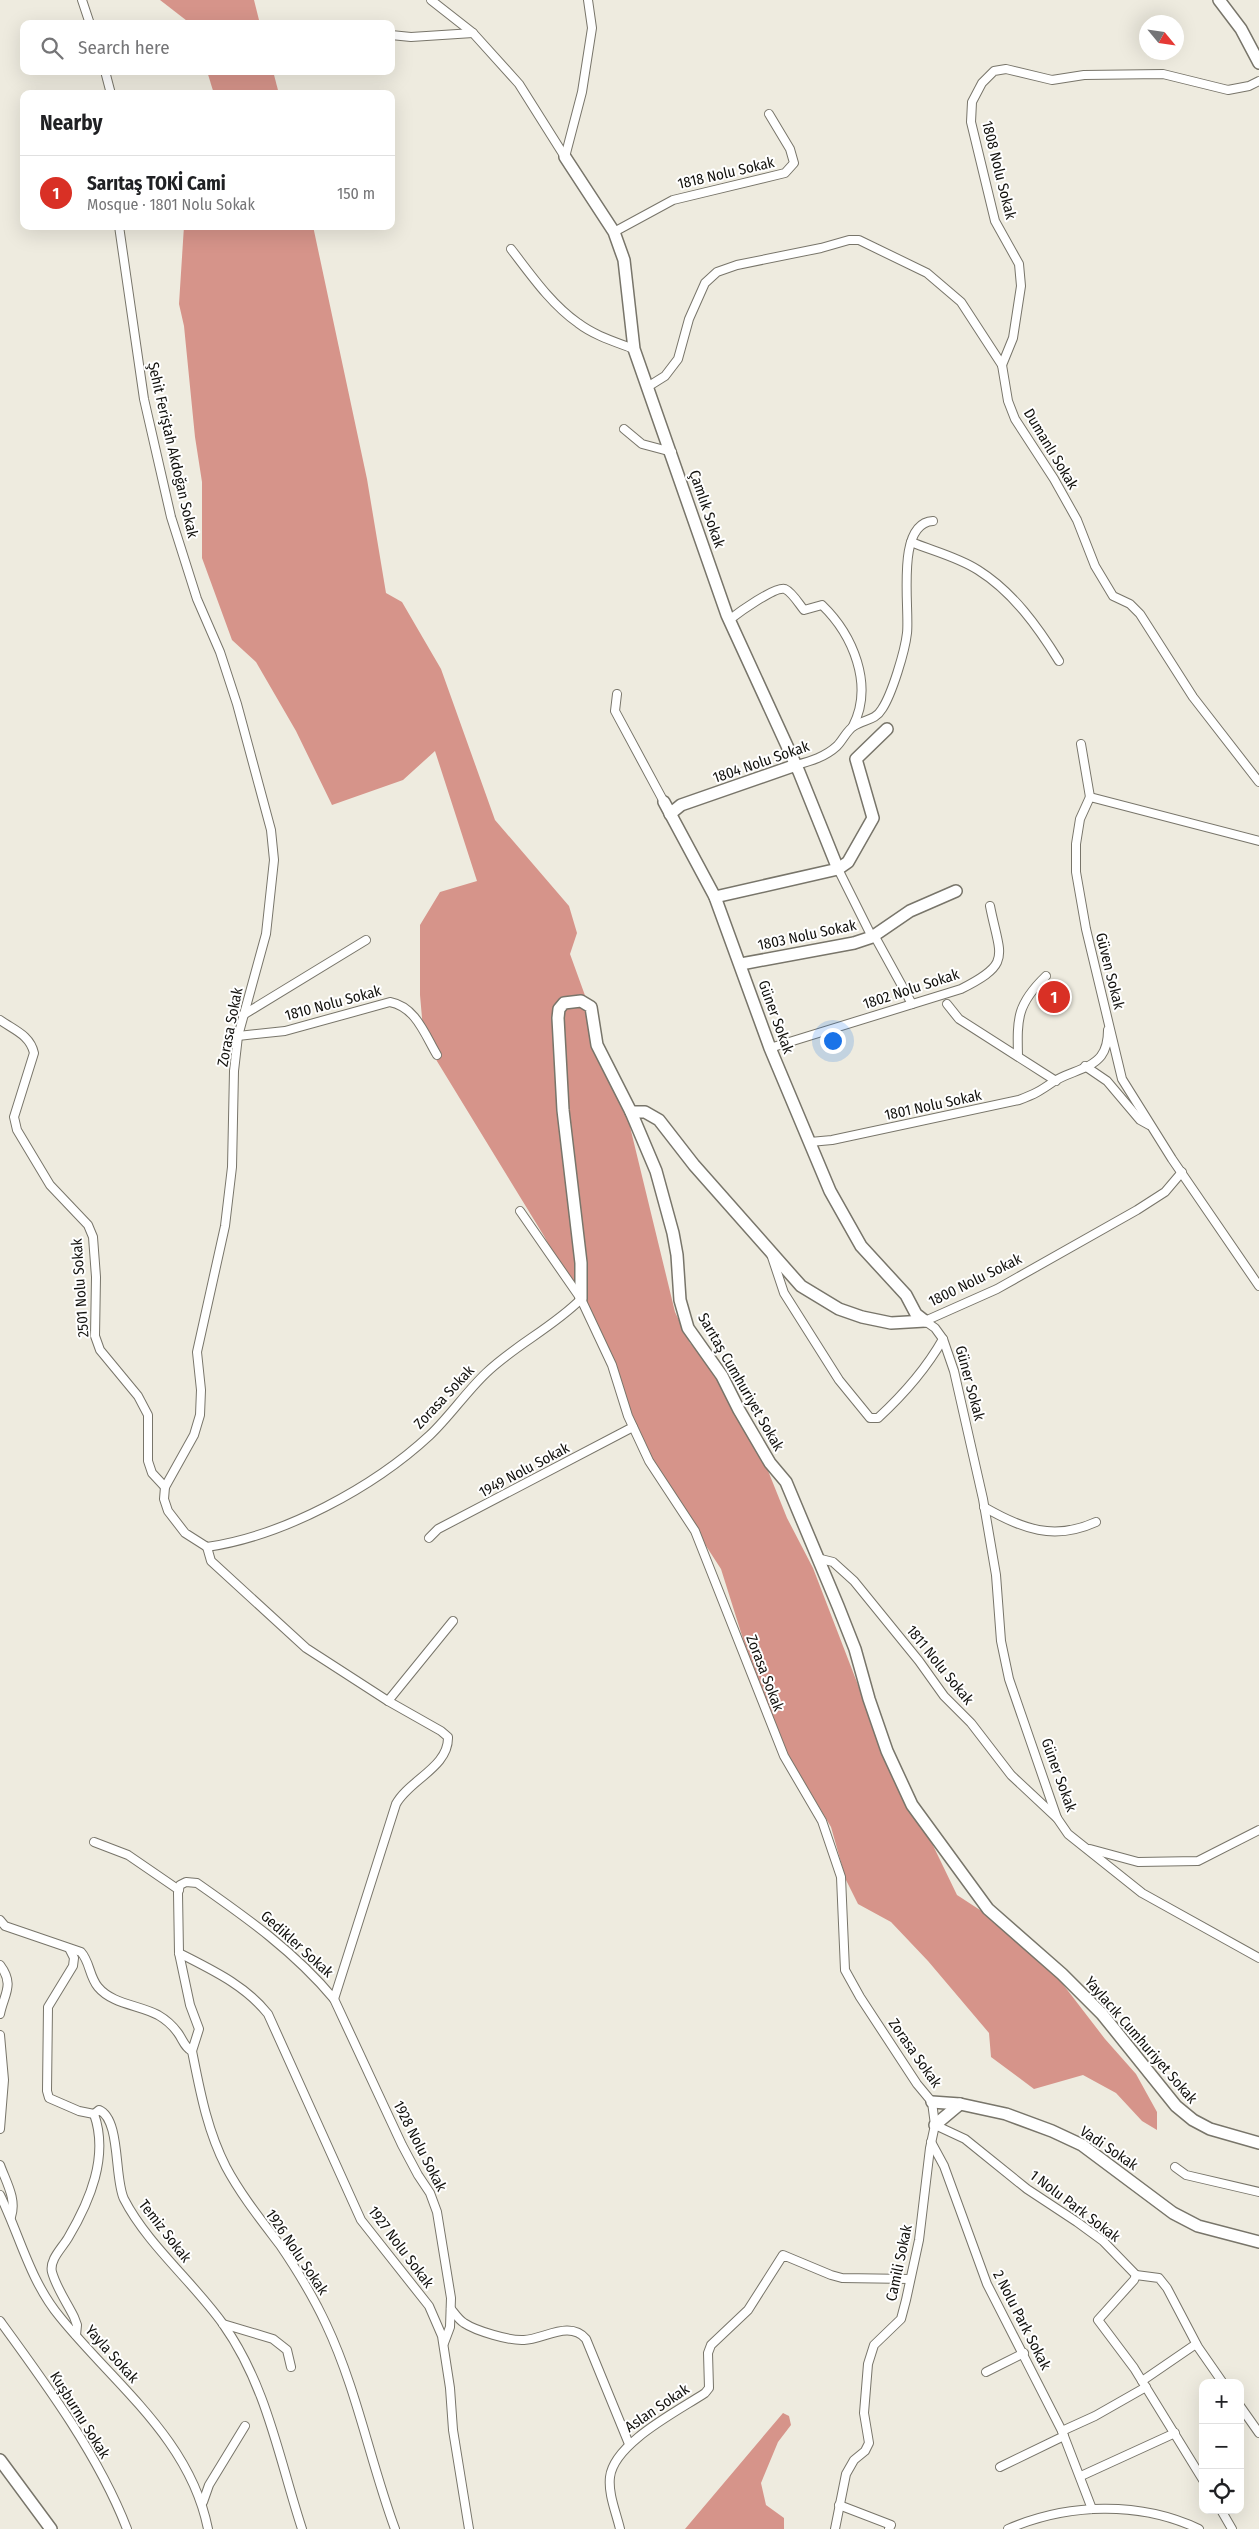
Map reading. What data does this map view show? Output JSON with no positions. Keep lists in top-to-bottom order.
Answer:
{
  "streets": {
    "street": [
      "1808 Nolu Sokak",
      "1818 Nolu Sokak",
      "Dumanlı Sokak",
      "Şehit Feriştah Akdoğan Sokak",
      "Çamlık Sokak",
      "1804 Nolu Sokak",
      "1803 Nolu Sokak",
      "Güven Sokak",
      "1802 Nolu Sokak",
      "1810 Nolu Sokak",
      "Güner Sokak",
      "Zorasa Sokak",
      "1801 Nolu Sokak",
      "1800 Nolu Sokak",
      "2501 Nolu Sokak",
      "Sarıtaş Cumhuriyet Sokak",
      "1949 Nolu Sokak",
      "1811 Nolu Sokak",
      "Gedikler Sokak",
      "Yaylacık Cumhuriyet Sokak",
      "1928 Nolu Sokak",
      "Vadi Sokak",
      "1 Nolu Park Sokak",
      "Temiz Sokak",
      "1927 Nolu Sokak",
      "1926 Nolu Sokak",
      "Camili Sokak",
      "2 Nolu Park Sokak",
      "Yayla Sokak",
      "Aslan Sokak",
      "Kuşburnu Sokak"
    ]
  },
  "crossings": [
    ["1808 Nolu Sokak", "Dumanlı Sokak"],
    ["1818 Nolu Sokak", "Çamlık Sokak"],
    ["Dumanlı Sokak", "Çamlık Sokak"],
    ["Şehit Feriştah Akdoğan Sokak", "Zorasa Sokak"],
    ["Çamlık Sokak", "1804 Nolu Sokak"],
    ["Çamlık Sokak", "1803 Nolu Sokak"],
    ["Çamlık Sokak", "1802 Nolu Sokak"],
    ["1804 Nolu Sokak", "Güner Sokak"],
    ["1803 Nolu Sokak", "Güner Sokak"],
    ["Güven Sokak", "1801 Nolu Sokak"],
    ["Güven Sokak", "1800 Nolu Sokak"],
    ["1802 Nolu Sokak", "Güner Sokak"],
    ["1810 Nolu Sokak", "Zorasa Sokak"],
    ["Güner Sokak", "1801 Nolu Sokak"],
    ["Güner Sokak", "1800 Nolu Sokak"],
    ["Güner Sokak", "1811 Nolu Sokak"],
    ["Zorasa Sokak", "2501 Nolu Sokak"],
    ["Zorasa Sokak", "Sarıtaş Cumhuriyet Sokak"],
    ["Zorasa Sokak", "1949 Nolu Sokak"],
    ["Zorasa Sokak", "Gedikler Sokak"],
    ["Zorasa Sokak", "Vadi Sokak"],
    ["Zorasa Sokak", "Camili Sokak"],
    ["1800 Nolu Sokak", "Sarıtaş Cumhuriyet Sokak"],
    ["Sarıtaş Cumhuriyet Sokak", "1811 Nolu Sokak"],
    ["Sarıtaş Cumhuriyet Sokak", "Yaylacık Cumhuriyet Sokak"],
    ["Gedikler Sokak", "1928 Nolu Sokak"],
    ["1928 Nolu Sokak", "1927 Nolu Sokak"],
    ["Vadi Sokak", "Camili Sokak"],
    ["1 Nolu Park Sokak", "Camili Sokak"],
    ["Camili Sokak", "2 Nolu Park Sokak"],
    ["Camili Sokak", "Aslan Sokak"]
  ],
  "north": "bottom right",
  "page": {
    "search": "Search here",
    "heading": "Nearby",
    "list": [
      {
        "mark": "1",
        "name": "Sarıtaş TOKİ Cami",
        "note": "Mosque · 1801 Nolu Sokak",
        "value": "150 m"
      }
    ],
    "pins": "1",
    "map_buttons": ["+", "−"]
  }
}
